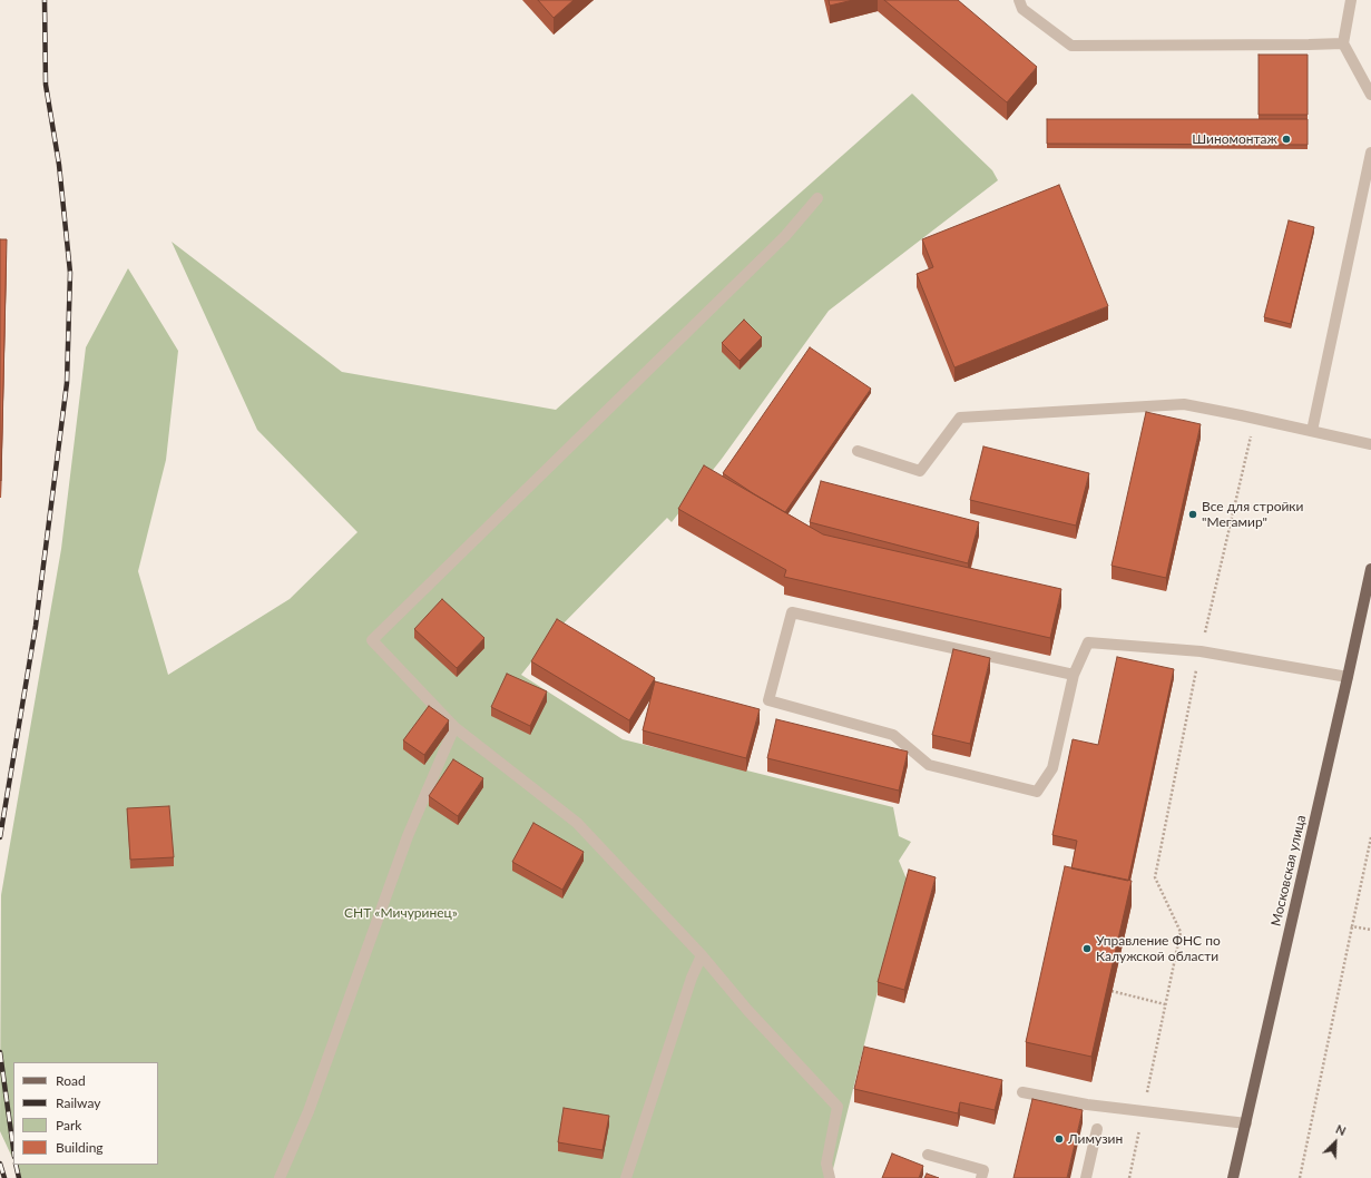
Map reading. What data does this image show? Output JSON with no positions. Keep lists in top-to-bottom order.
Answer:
{
  "streets": {
    "main road": ["Московская улица"]
  },
  "parks": ["СНТ «Мичуринец»"],
  "places": [
    "Шиномонтаж",
    "Все для стройки \"Мегамир\"",
    "Управление ФНС по Калужской области",
    "Лимузин"
  ],
  "legend": [
    "Road",
    "Railway",
    "Park",
    "Building"
  ],
  "north": "top right"
}
